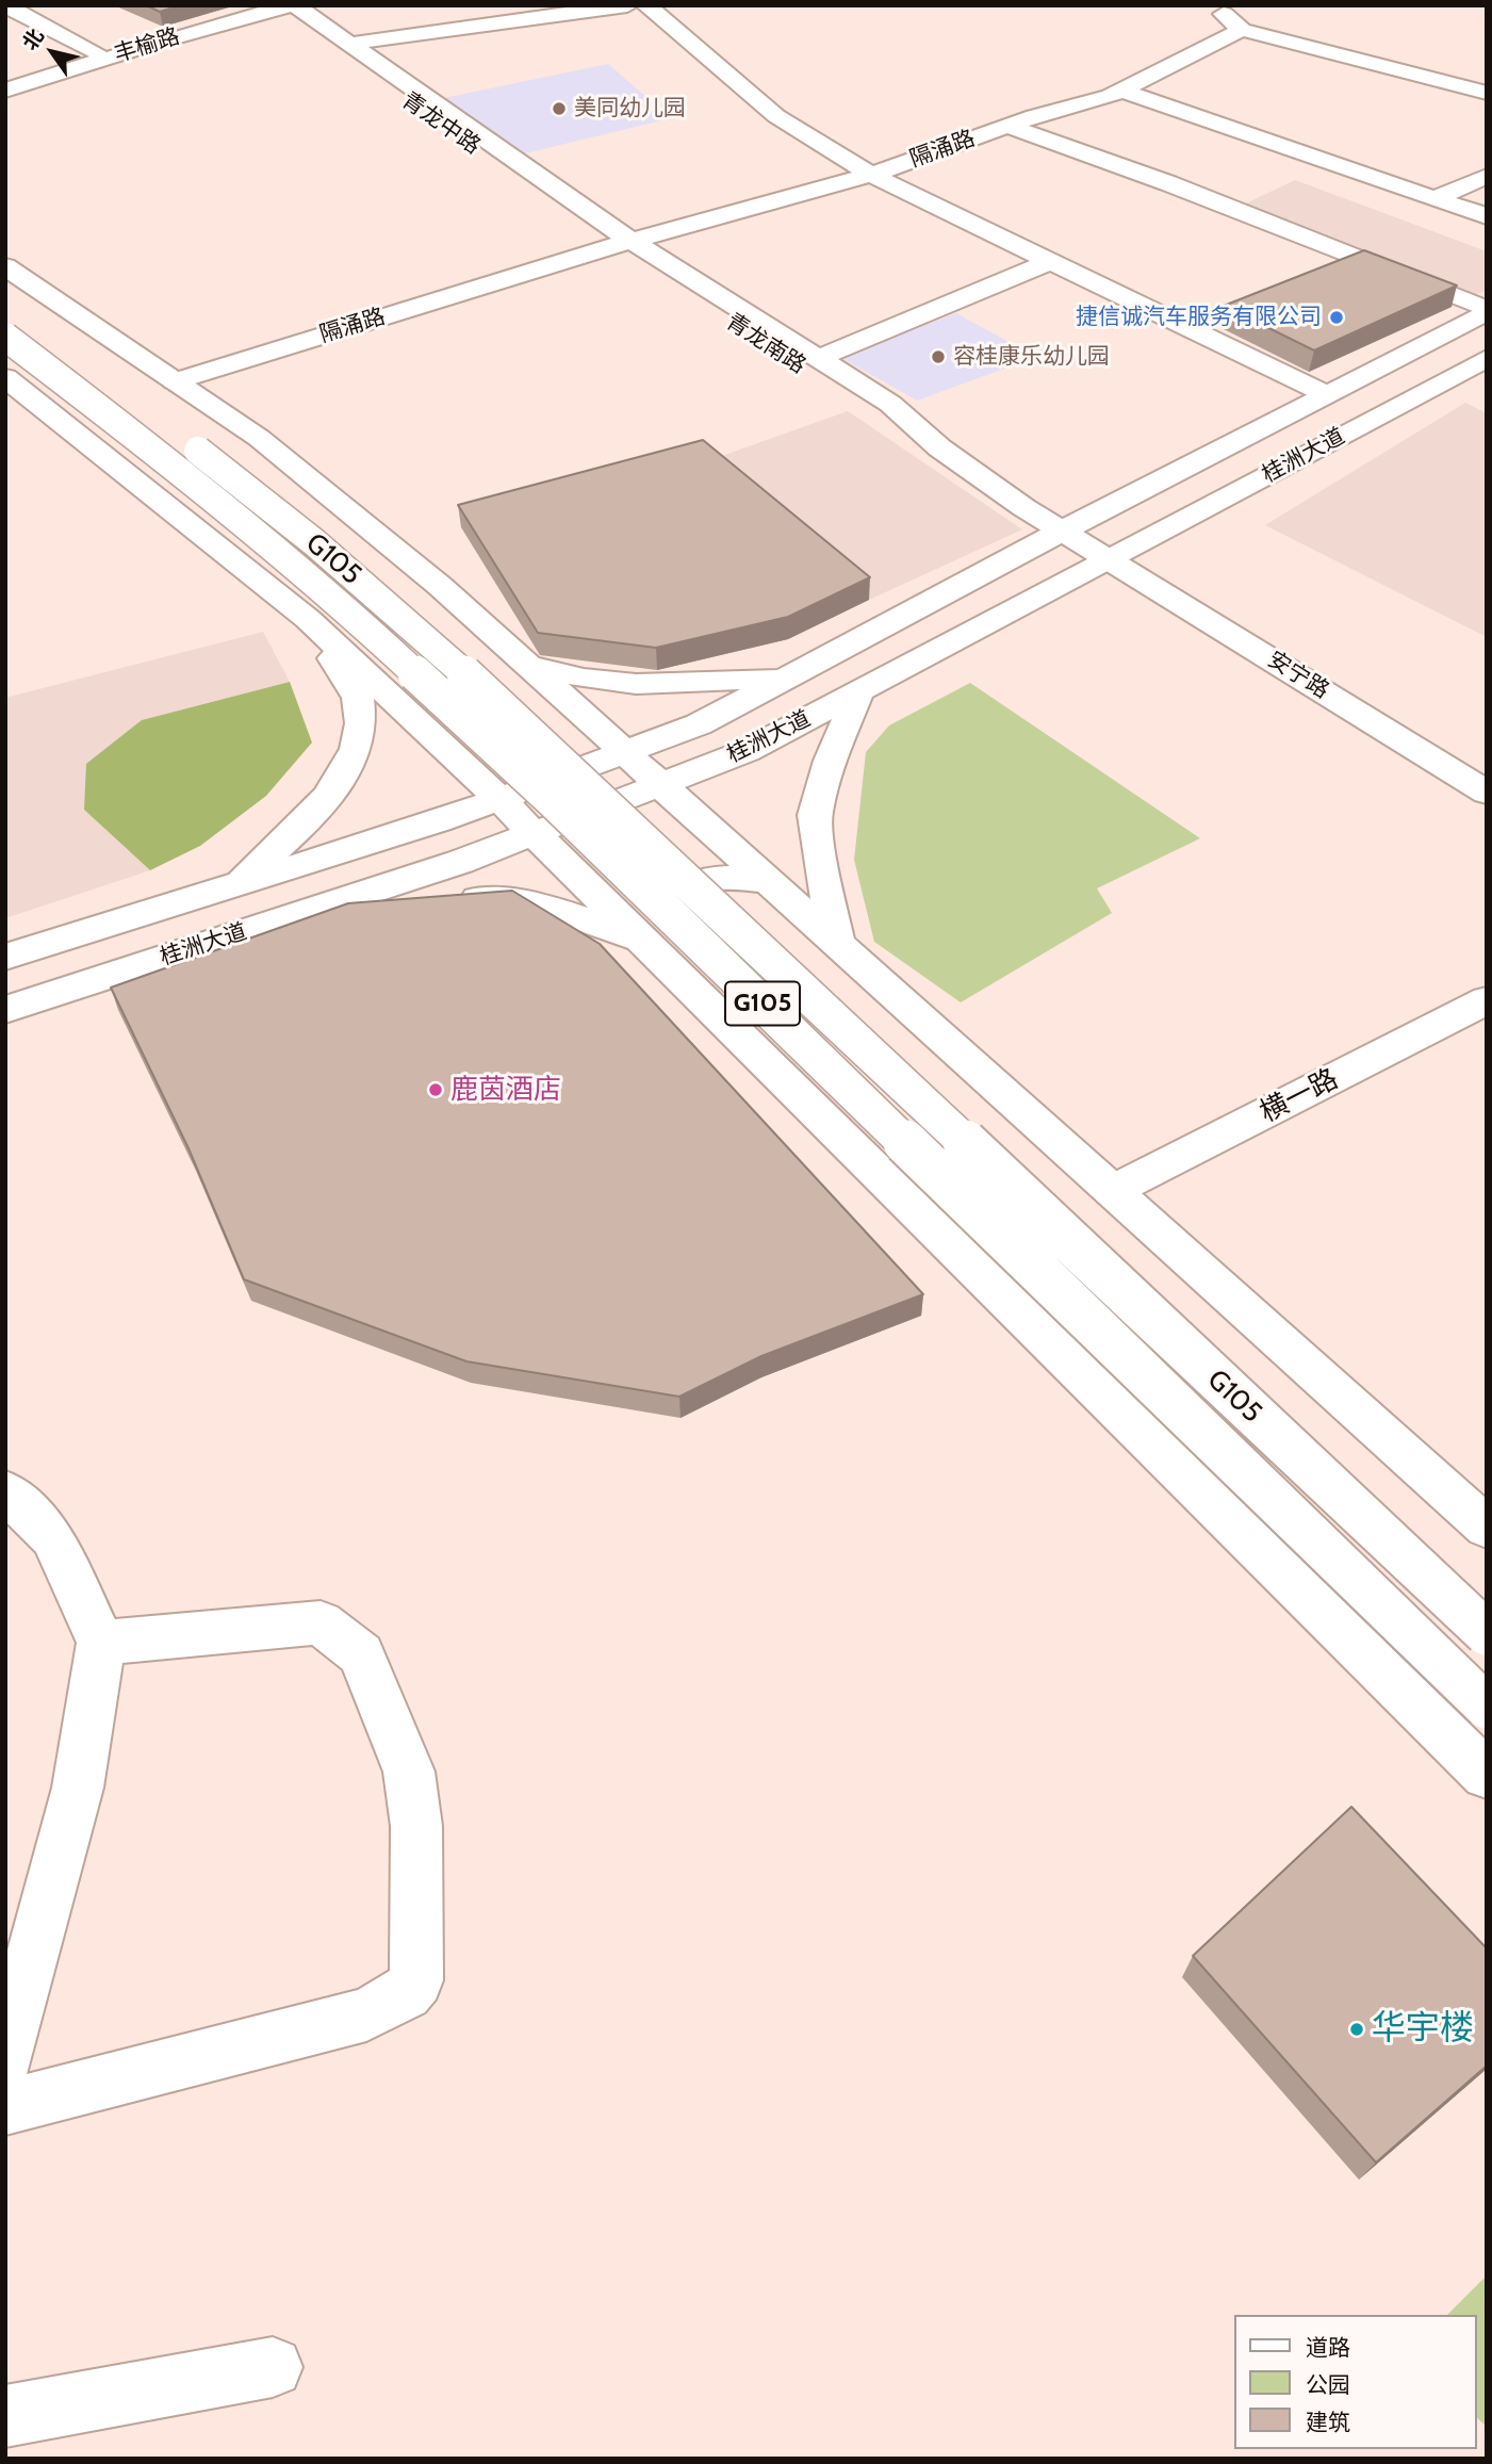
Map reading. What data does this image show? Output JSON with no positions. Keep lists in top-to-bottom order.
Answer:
{
  "streets": {
    "main road": [
      "丰榆路",
      "青龙中路",
      "隔涌路",
      "青龙南路",
      "桂洲大道",
      "G105",
      "安宁路",
      "横一路"
    ]
  },
  "crossings": [
    ["丰榆路", "青龙中路"],
    ["青龙中路", "隔涌路"],
    ["青龙中路", "青龙南路"],
    ["隔涌路", "青龙南路"],
    ["青龙南路", "桂洲大道"],
    ["青龙南路", "安宁路"],
    ["桂洲大道", "安宁路"]
  ],
  "places": [
    "美同幼儿园",
    "捷信诚汽车服务有限公司",
    "容桂康乐幼儿园",
    "鹿茵酒店",
    "华宇楼"
  ],
  "legend": ["道路", "公园", "建筑"],
  "north": "top left"
}
